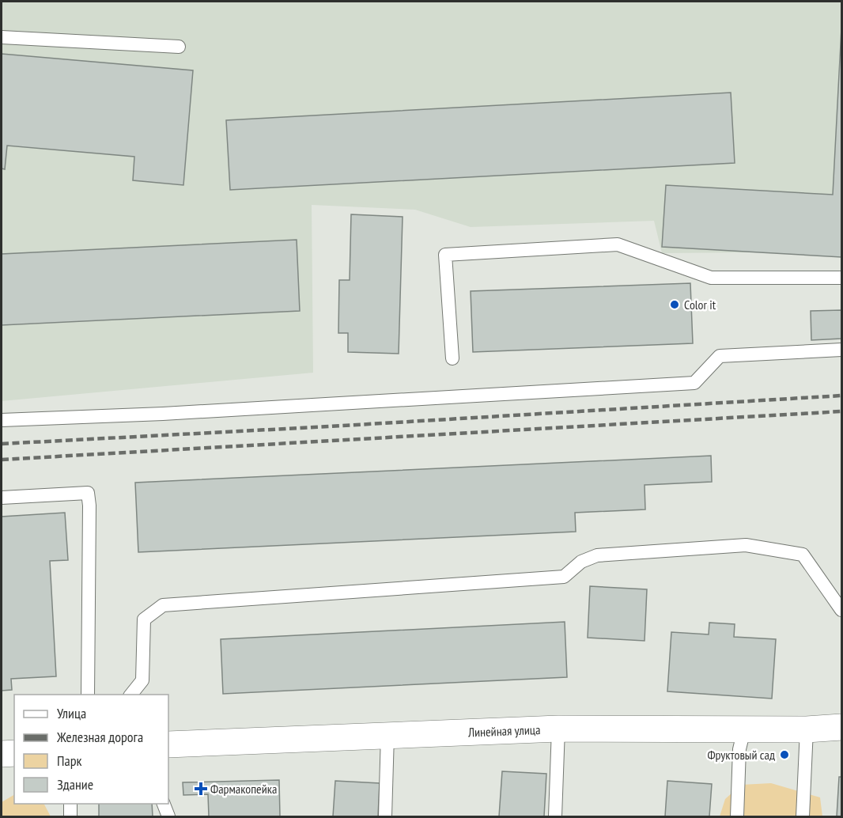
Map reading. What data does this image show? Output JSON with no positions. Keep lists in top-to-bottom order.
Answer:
{
  "streets": {
    "street": ["Линейная улица"]
  },
  "places": {
    "other": ["Color it", "Фруктовый сад"],
    "health": ["Фармакопейка"]
  },
  "legend": [
    "Улица",
    "Железная дорога",
    "Парк",
    "Здание"
  ]
}
